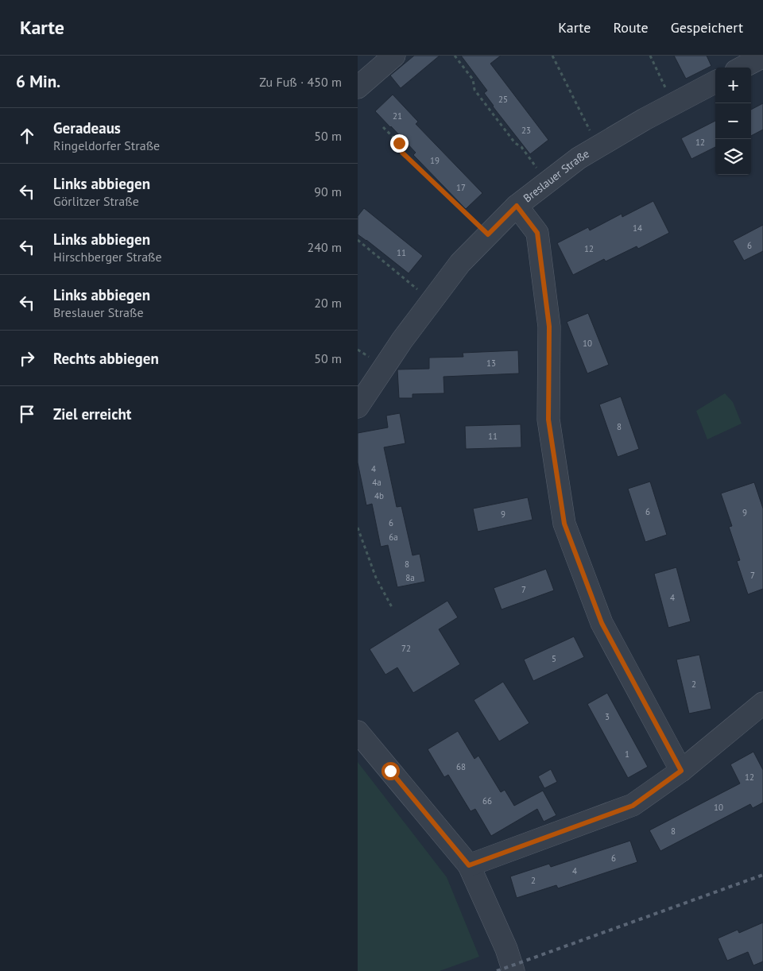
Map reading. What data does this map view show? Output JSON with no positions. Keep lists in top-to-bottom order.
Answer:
{
  "streets": {
    "street": ["Breslauer Straße"]
  },
  "house_numbers": [
    "25",
    "21",
    "23",
    "12",
    "19",
    "17",
    "14",
    "6",
    "12",
    "11",
    "10",
    "13",
    "8",
    "11",
    "4",
    "4a",
    "4b",
    "6",
    "9",
    "9",
    "6",
    "6a",
    "8",
    "7",
    "8a",
    "7",
    "4",
    "72",
    "5",
    "2",
    "3",
    "1",
    "68",
    "12",
    "66",
    "10",
    "8",
    "6",
    "4",
    "2"
  ],
  "page": {
    "header": "Karte",
    "nav": ["Karte", "Route", "Gespeichert"],
    "heading": ["6 Min.", "Zu Fuß · 450 m"],
    "map_buttons": ["+", "−"],
    "list": [
      ["Geradeaus", "Ringeldorfer Straße", "50 m"],
      ["Links abbiegen", "Görlitzer Straße", "90 m"],
      ["Links abbiegen", "Hirschberger Straße", "240 m"],
      ["Links abbiegen", "Breslauer Straße", "20 m"],
      ["Rechts abbiegen", "50 m"],
      "Ziel erreicht"
    ]
  }
}
